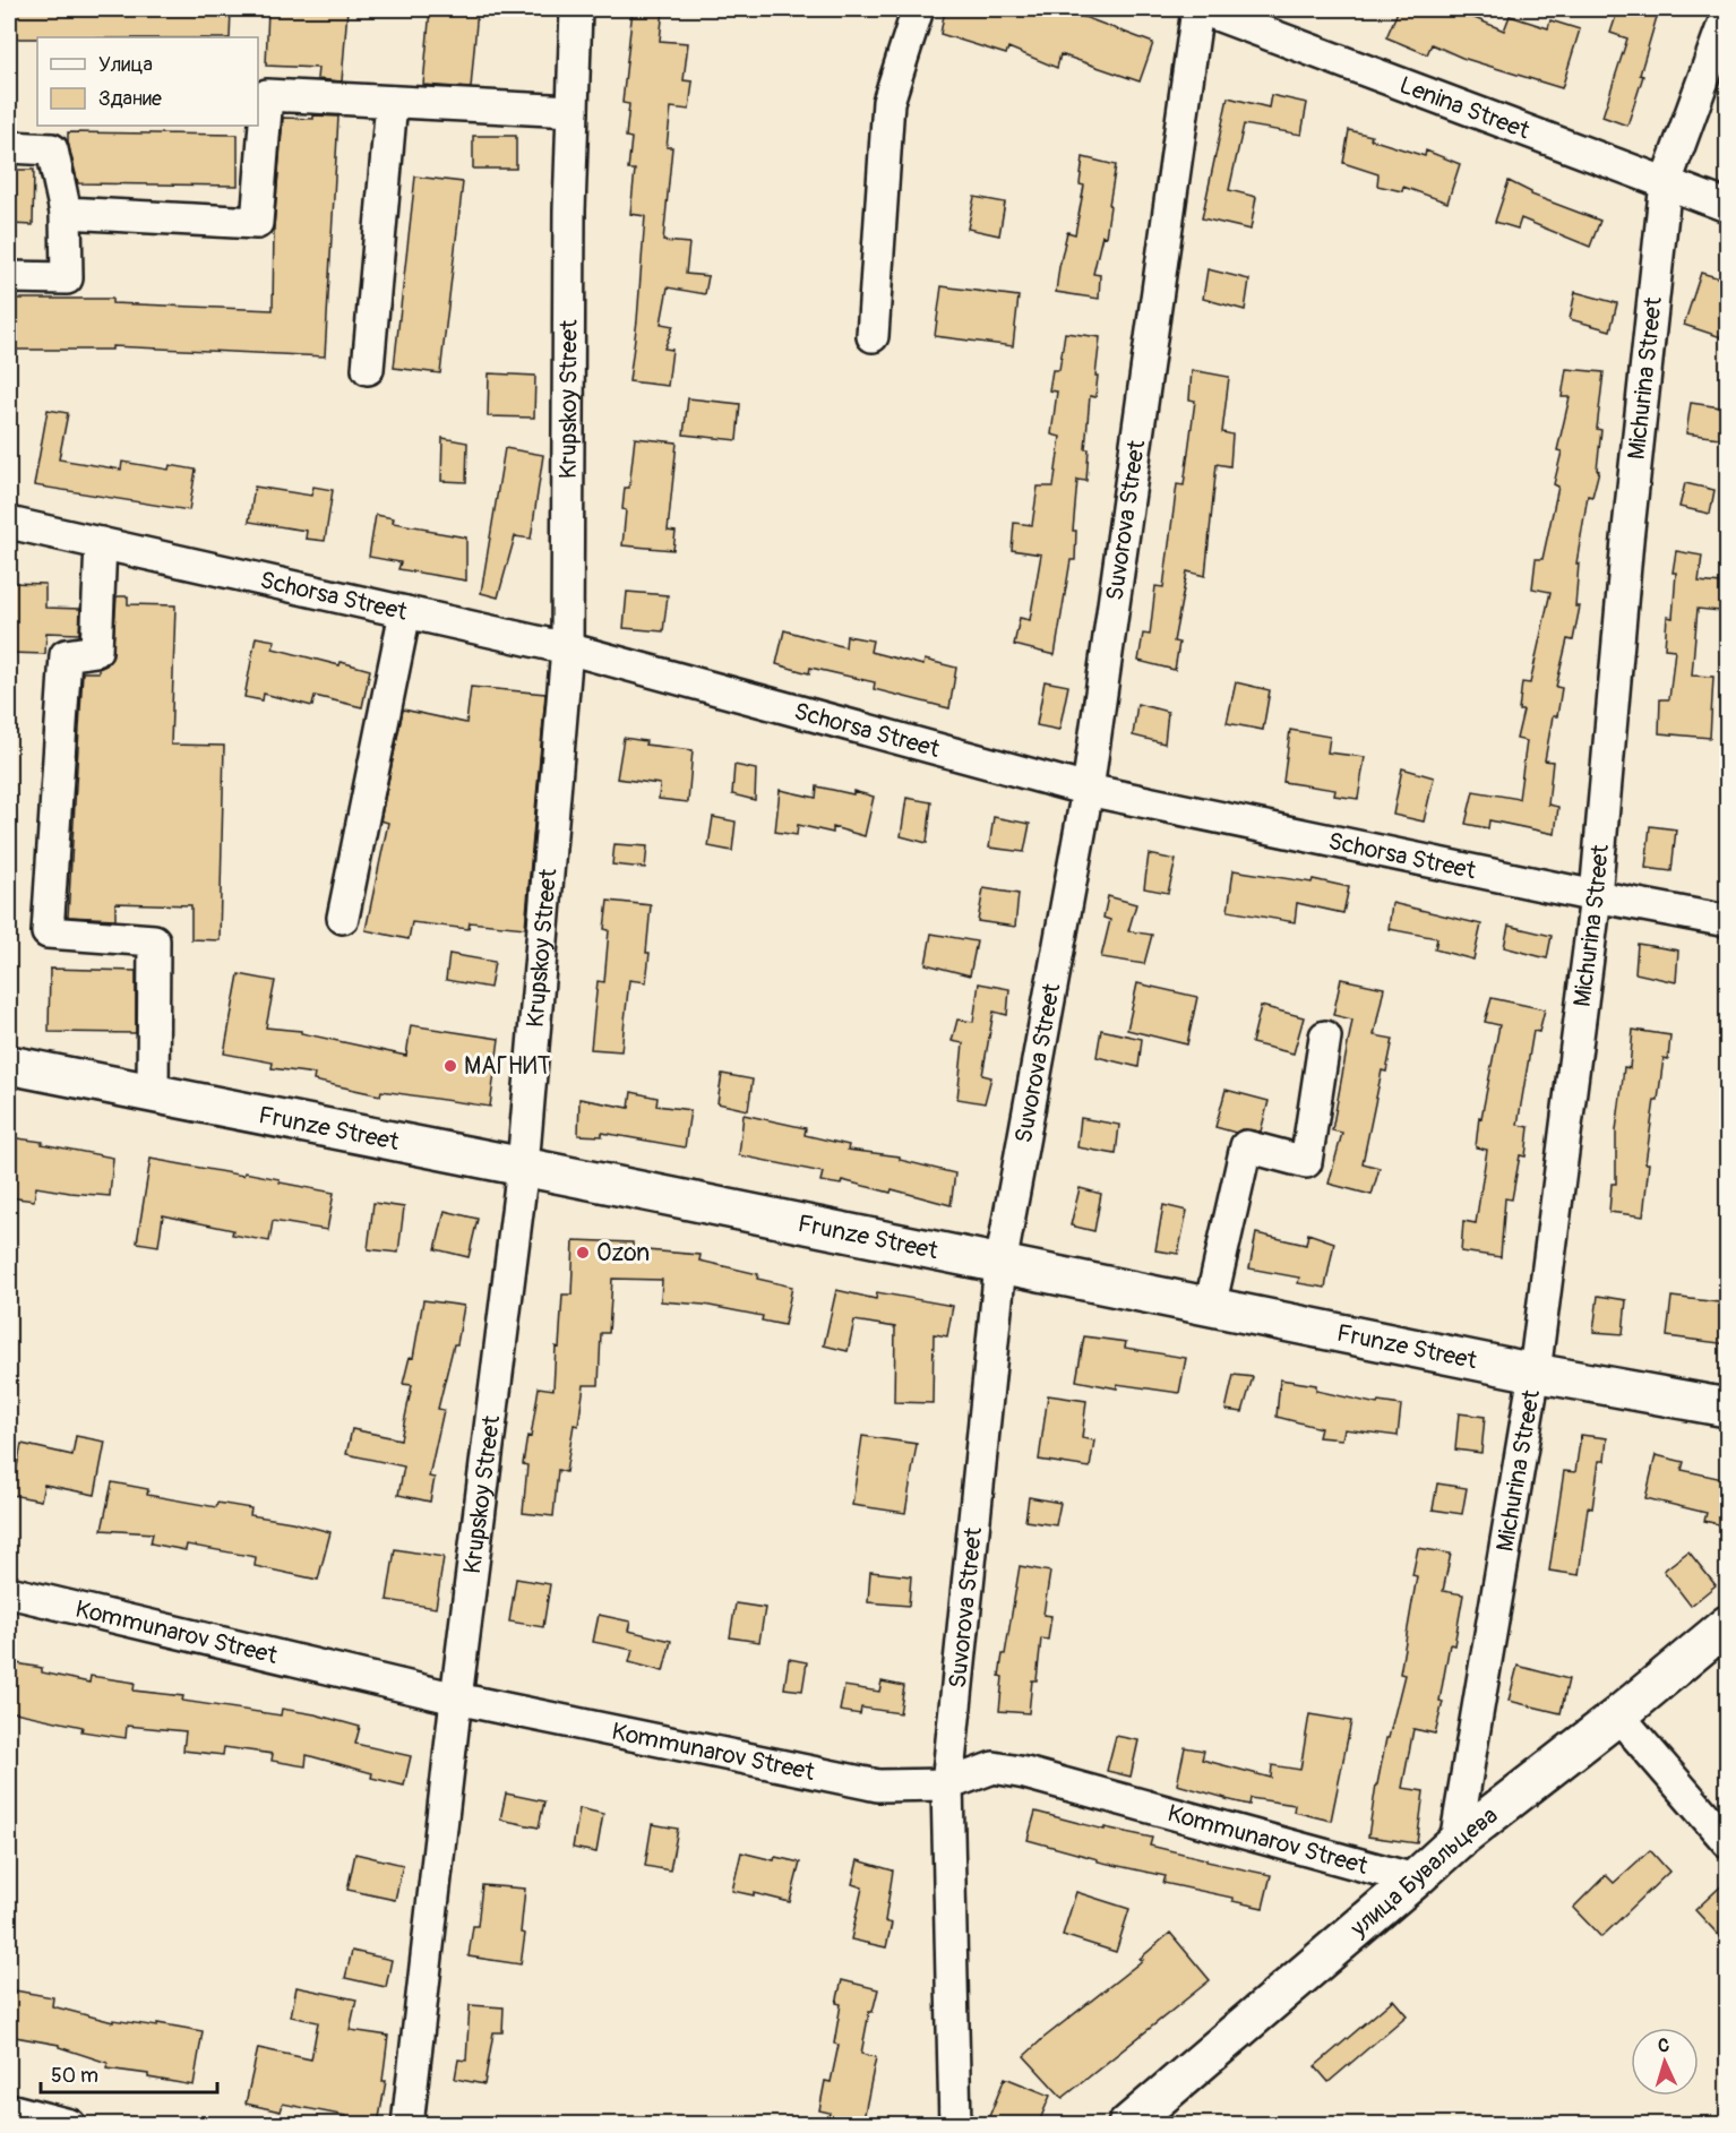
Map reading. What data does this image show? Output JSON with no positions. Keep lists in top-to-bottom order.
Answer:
{
  "streets": {
    "main road": ["Frunze Street", "улица Бувальцева"],
    "street": [
      "Lenina Street",
      "Michurina Street",
      "Krupskoy Street",
      "Suvorova Street",
      "Schorsa Street",
      "Kommunarov Street"
    ]
  },
  "crossings": [
    ["Lenina Street", "Michurina Street"],
    ["Lenina Street", "Suvorova Street"],
    ["Michurina Street", "Schorsa Street"],
    ["Michurina Street", "Frunze Street"],
    ["Michurina Street", "улица Бувальцева"],
    ["Krupskoy Street", "Schorsa Street"],
    ["Krupskoy Street", "Frunze Street"],
    ["Krupskoy Street", "Kommunarov Street"],
    ["Suvorova Street", "Schorsa Street"],
    ["Suvorova Street", "Frunze Street"],
    ["Suvorova Street", "Kommunarov Street"],
    ["Kommunarov Street", "улица Бувальцева"]
  ],
  "places": ["МАГНИТ", "Ozon"],
  "legend": ["Улица", "Здание"],
  "scale_bar": "50 m",
  "north": "top"
}
